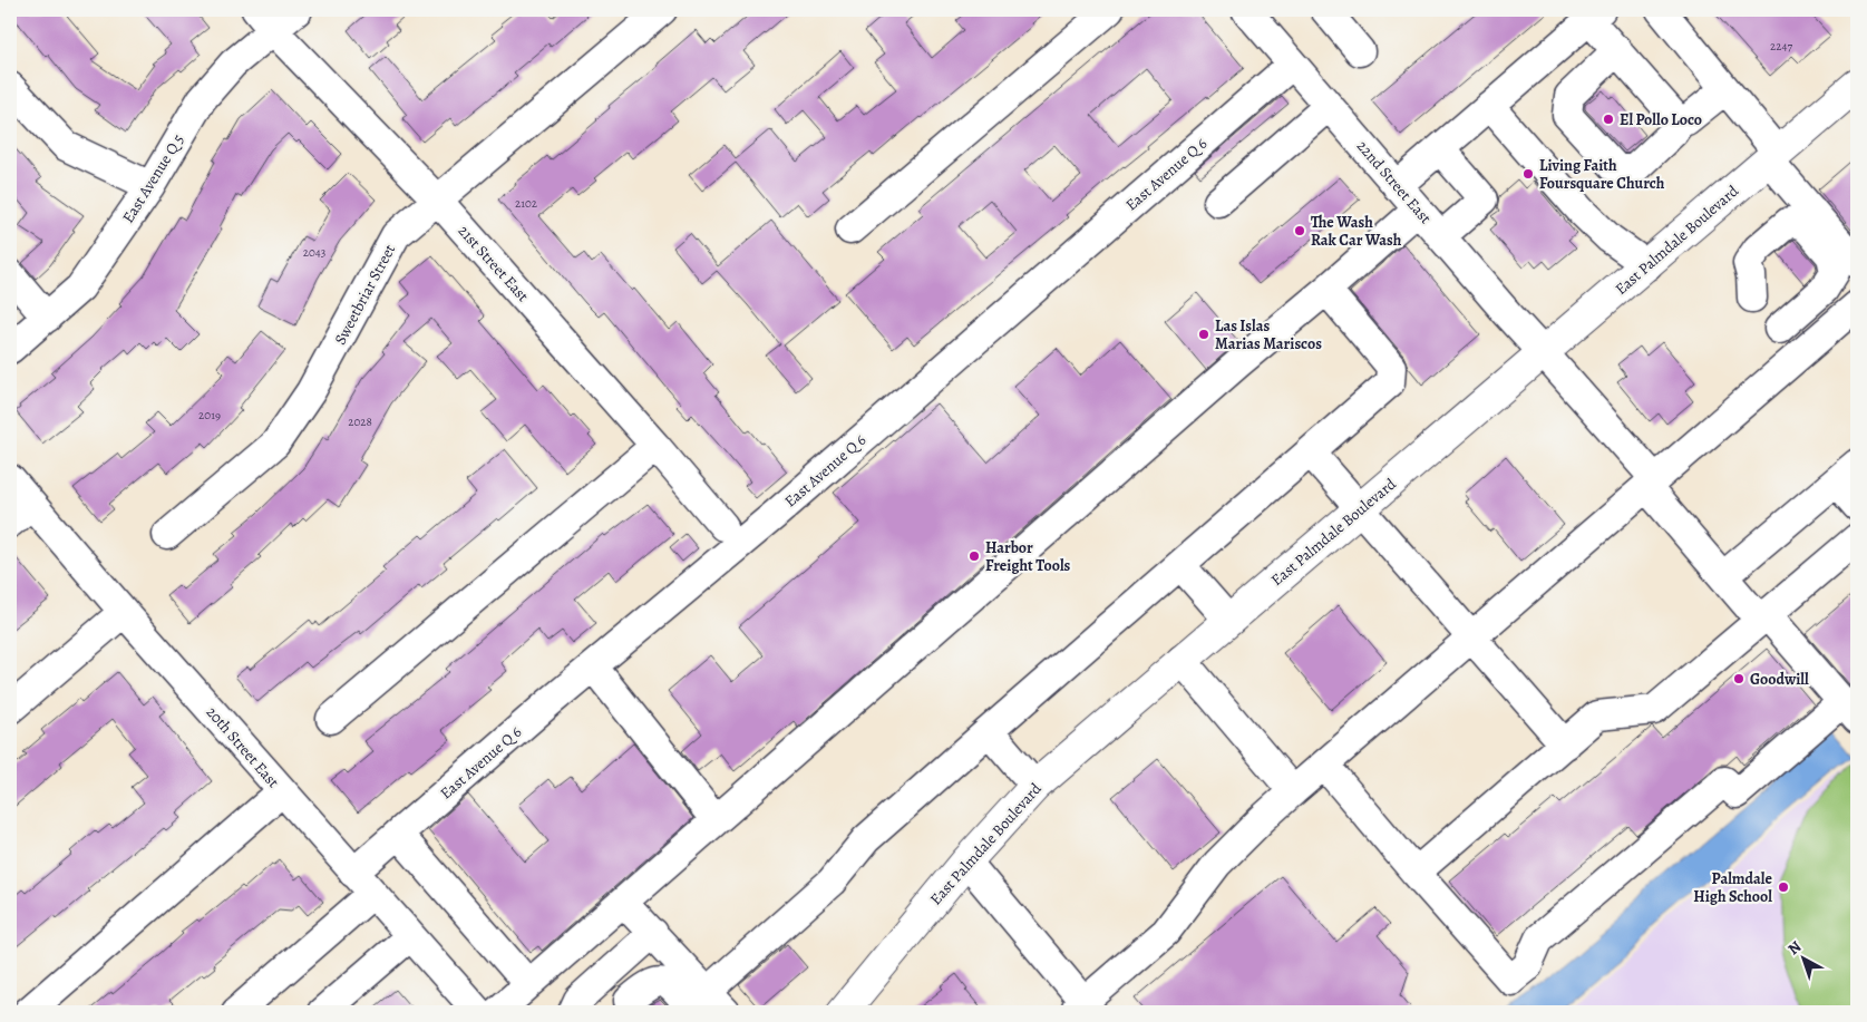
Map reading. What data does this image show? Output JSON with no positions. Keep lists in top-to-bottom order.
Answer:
{
  "streets": {
    "highway": ["East Palmdale Boulevard"],
    "street": [
      "East Avenue Q 6",
      "East Avenue Q 5",
      "22nd Street East",
      "21st Street East",
      "Sweetbriar Street",
      "20th Street East"
    ]
  },
  "crossings": [
    ["East Avenue Q 6", "22nd Street East"],
    ["East Avenue Q 6", "20th Street East"],
    ["East Avenue Q 5", "21st Street East"],
    ["22nd Street East", "East Palmdale Boulevard"],
    ["21st Street East", "Sweetbriar Street"]
  ],
  "places": [
    "El Pollo Loco",
    "Living Faith Foursquare Church",
    "The Wash Rak Car Wash",
    "Las Islas Marias Mariscos",
    "Harbor Freight Tools",
    "Goodwill",
    "Palmdale High School"
  ],
  "house_numbers": [
    "2247",
    "2102",
    "2043",
    "2019",
    "2028"
  ],
  "north": "top left"
}
